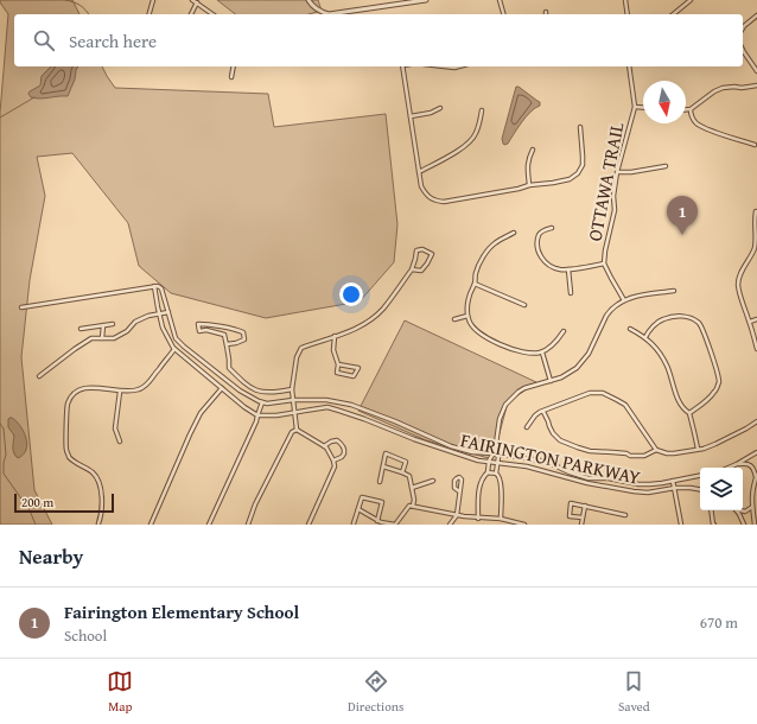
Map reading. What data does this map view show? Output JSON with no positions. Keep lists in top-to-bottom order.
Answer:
{
  "streets": {
    "street": ["OTTAWA TRAIL", "FAIRINGTON PARKWAY"]
  },
  "scale_bar": "200 m",
  "north": "bottom",
  "page": {
    "search": "Search here",
    "pins": "1",
    "scale": "200 m",
    "heading": "Nearby",
    "list": [
      {
        "mark": "1",
        "name": "Fairington Elementary School",
        "note": "School",
        "value": "670 m"
      }
    ],
    "nav": ["Map", "Directions", "Saved"]
  }
}
